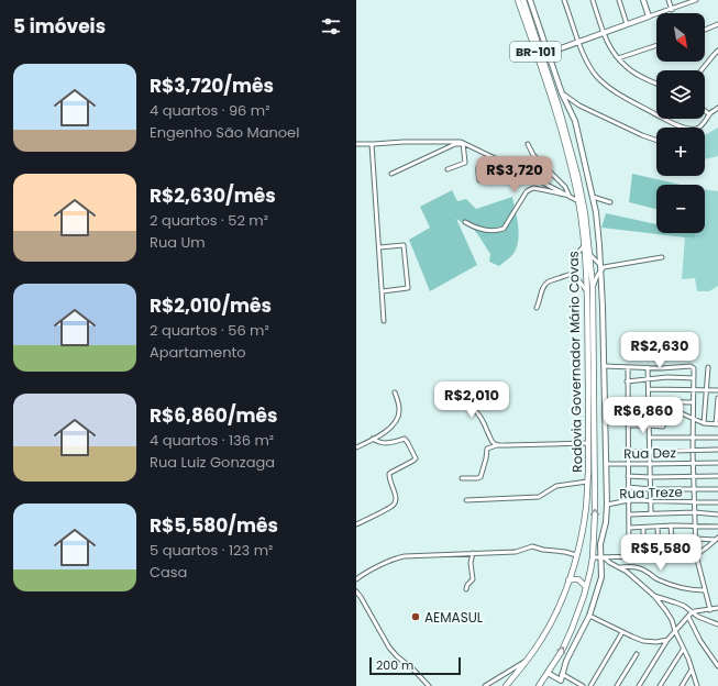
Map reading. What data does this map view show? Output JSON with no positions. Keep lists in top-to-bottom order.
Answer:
{
  "streets": {
    "highway": ["BR-101", "Rodovia Governador Mário Covas"],
    "street": ["Rua Dez", "Rua Treze"]
  },
  "places": ["AEMASUL"],
  "scale_bar": "200 m",
  "north": "bottom right",
  "page": {
    "heading": "5 imóveis",
    "map_buttons": ["+", "−"],
    "list": [
      {
        "name": "R$3,720/mês",
        "note": "4 quartos · 96 m² · Engenho São Manoel"
      },
      {
        "name": "R$2,630/mês",
        "note": "2 quartos · 52 m² · Rua Um"
      },
      {
        "name": "R$2,010/mês",
        "note": "2 quartos · 56 m² · Apartamento"
      },
      {
        "name": "R$6,860/mês",
        "note": "4 quartos · 136 m² · Rua Luiz Gonzaga"
      },
      {
        "name": "R$5,580/mês",
        "note": "5 quartos · 123 m² · Casa"
      }
    ],
    "price": [
      "R$3,720",
      "R$2,630",
      "R$2,010",
      "R$6,860",
      "R$5,580"
    ],
    "scale": "200 m"
  }
}
